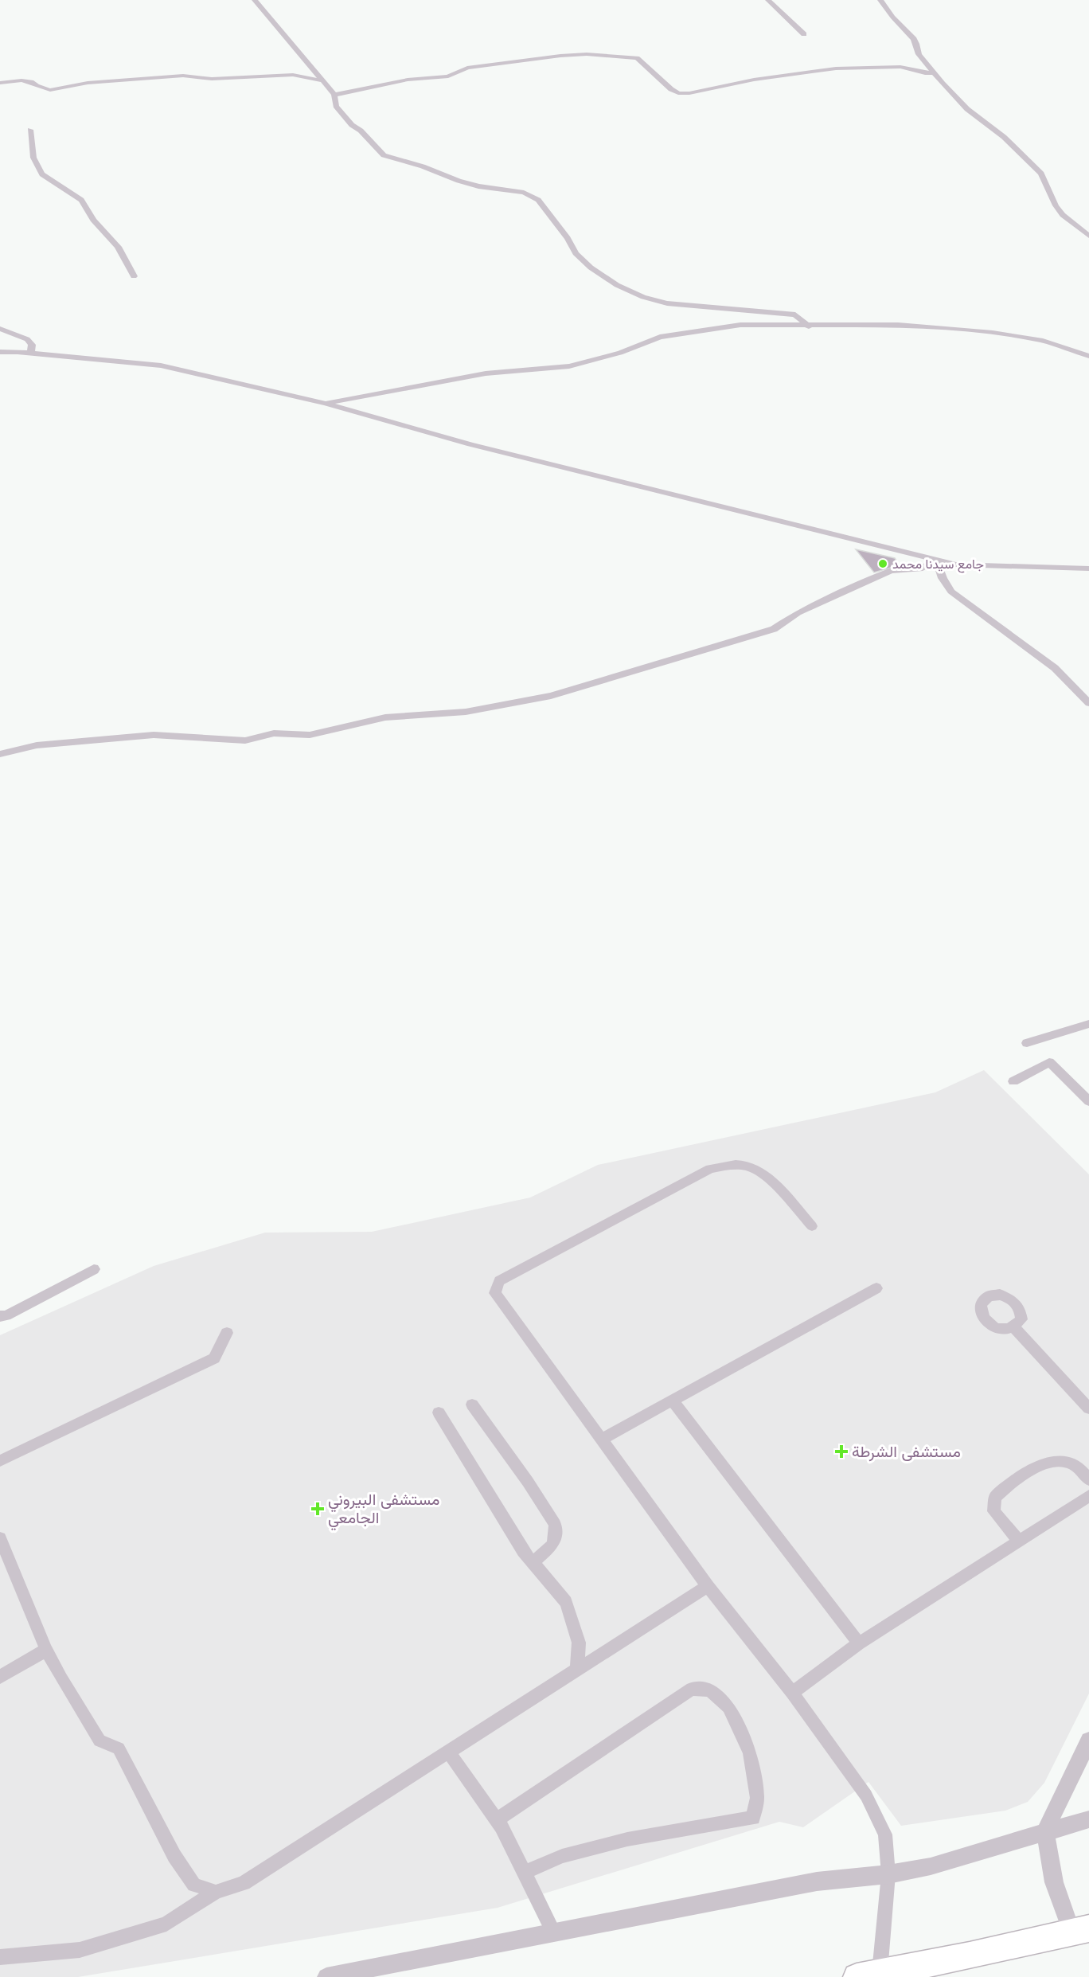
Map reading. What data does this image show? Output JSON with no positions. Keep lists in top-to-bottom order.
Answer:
{
  "places": {
    "other": ["جامع سيدنا محمد"],
    "health": ["مستشفى الشرطة", "مستشفى البيروني الجامعي"]
  }
}
